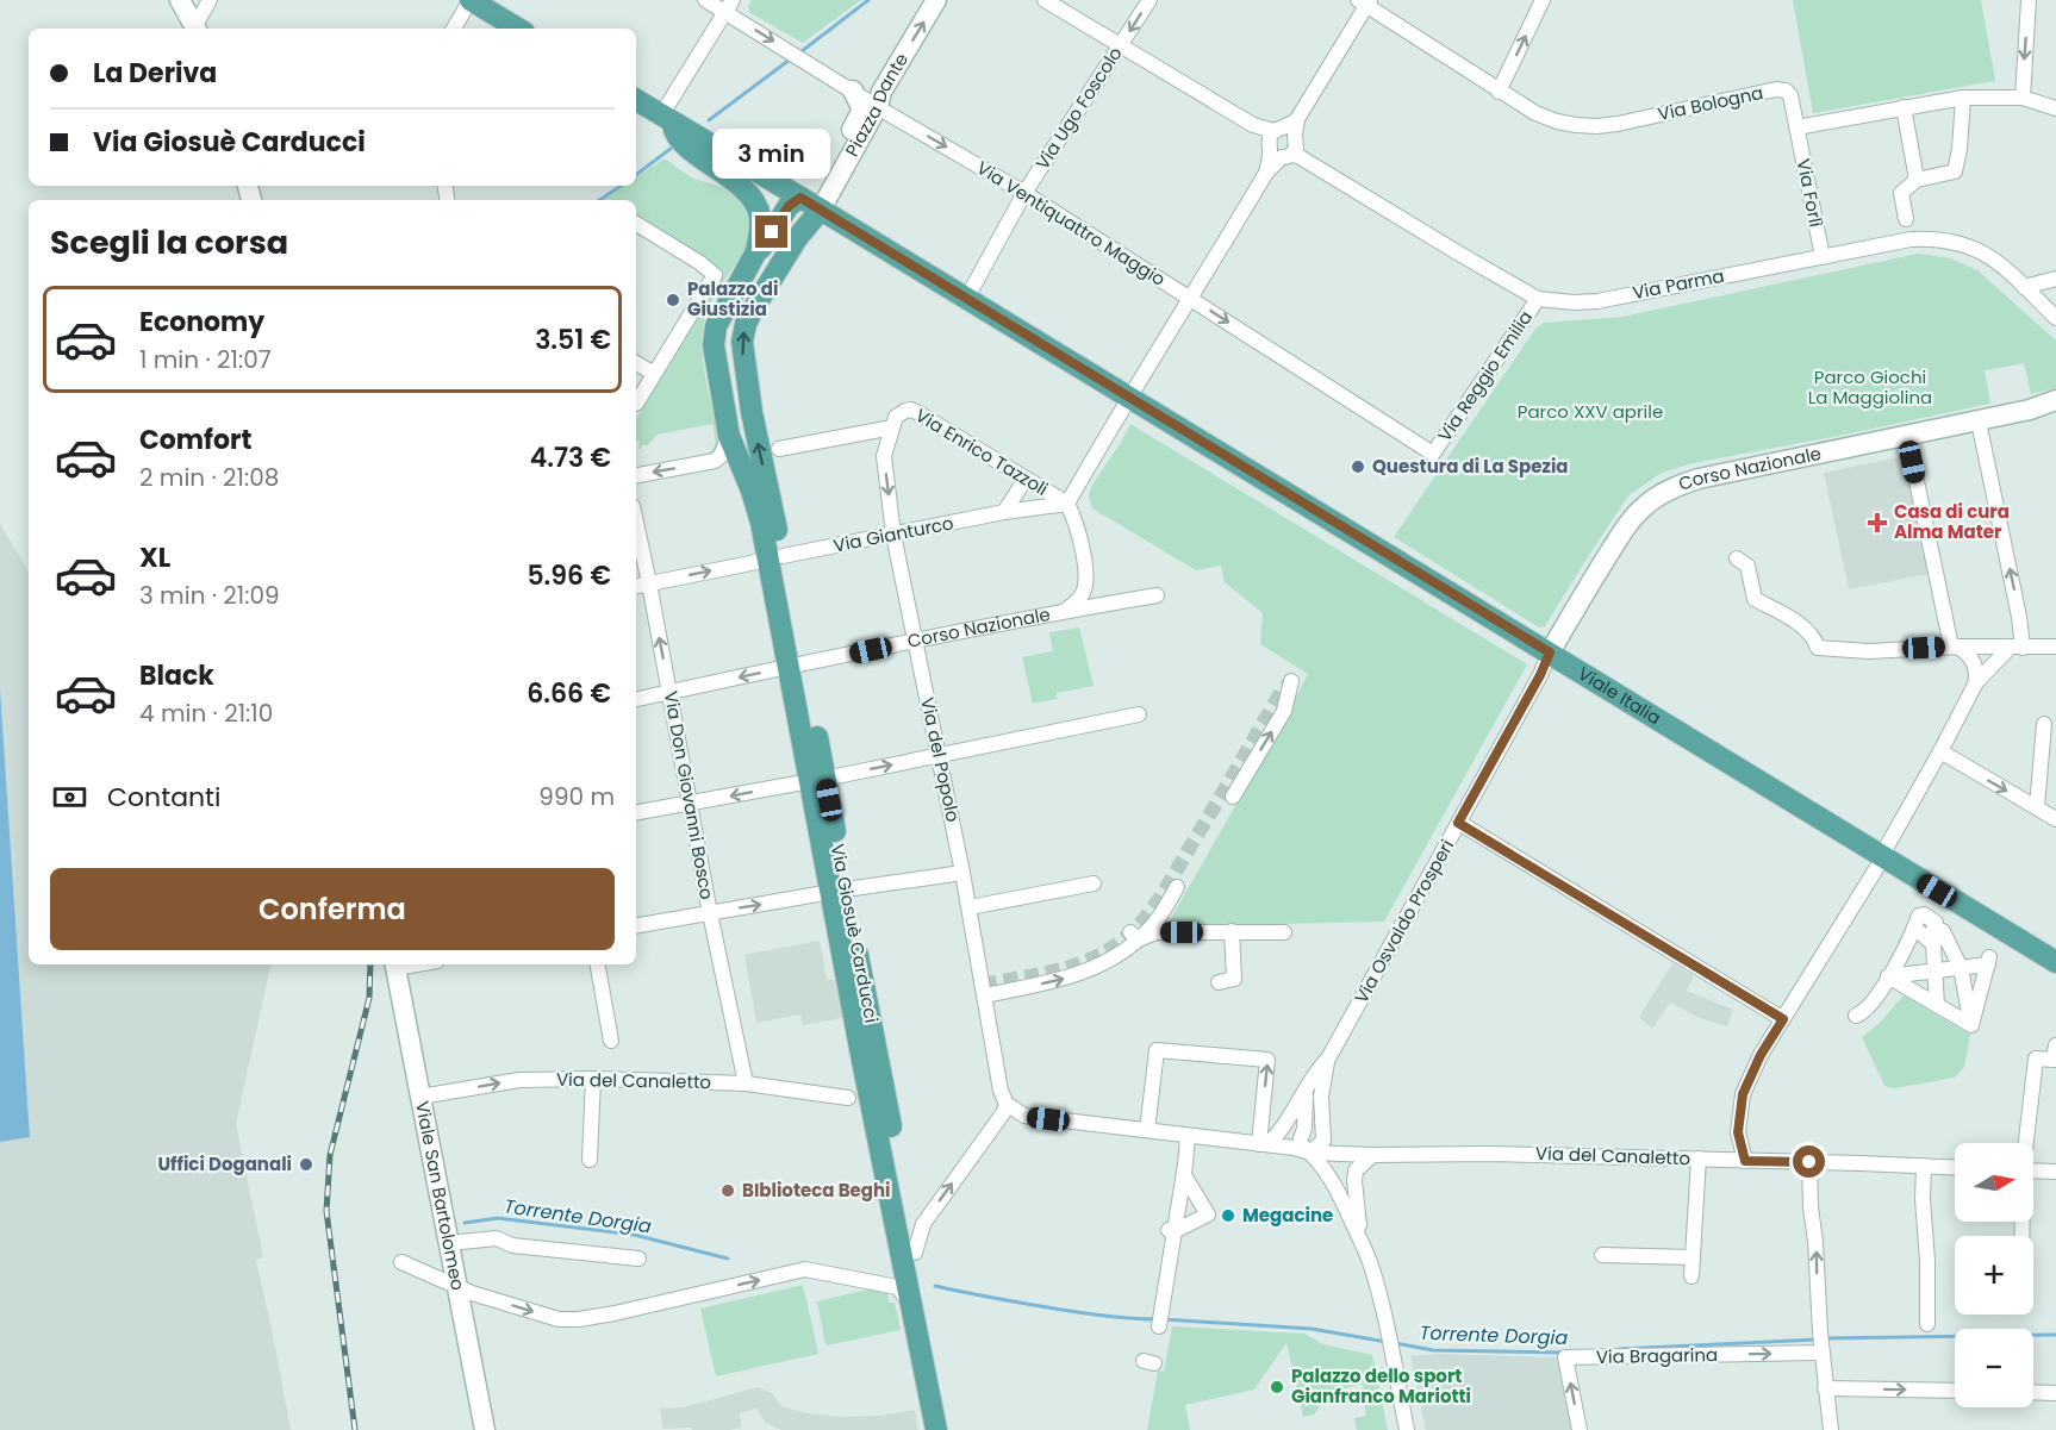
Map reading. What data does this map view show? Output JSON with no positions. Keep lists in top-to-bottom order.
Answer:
{
  "streets": {
    "main road": ["Viale Italia", "Via Giosuè Carducci"],
    "street": [
      "Piazza Dante",
      "Via Bologna",
      "Via Ugo Foscolo",
      "Via Forlì",
      "Via Ventiquattro Maggio",
      "Via Parma",
      "Via Reggio Emilia",
      "Via Enrico Tazzoli",
      "Corso Nazionale",
      "Via Gianturco",
      "Via del Popolo",
      "Via Don Giovanni Bosco",
      "Via Osvaldo Prosperi",
      "Via del Canaletto",
      "Viale San Bartolomeo",
      "Via Bragarina"
    ]
  },
  "crossings": [
    ["Piazza Dante", "Via Ventiquattro Maggio"],
    ["Piazza Dante", "Viale Italia"],
    ["Piazza Dante", "Via Giosuè Carducci"],
    ["Via Bologna", "Via Forlì"],
    ["Via Ugo Foscolo", "Via Ventiquattro Maggio"],
    ["Via Ugo Foscolo", "Via Parma"],
    ["Via Forlì", "Via Parma"],
    ["Via Ventiquattro Maggio", "Via Reggio Emilia"],
    ["Via Parma", "Via Reggio Emilia"],
    ["Via Enrico Tazzoli", "Via Gianturco"],
    ["Via Enrico Tazzoli", "Via del Popolo"],
    ["Corso Nazionale", "Viale Italia"],
    ["Corso Nazionale", "Via del Popolo"],
    ["Corso Nazionale", "Via Don Giovanni Bosco"],
    ["Corso Nazionale", "Via Osvaldo Prosperi"],
    ["Corso Nazionale", "Via Giosuè Carducci"],
    ["Via Gianturco", "Via del Popolo"],
    ["Via Gianturco", "Via Don Giovanni Bosco"],
    ["Via Gianturco", "Via Giosuè Carducci"],
    ["Viale Italia", "Via Osvaldo Prosperi"],
    ["Viale Italia", "Via Giosuè Carducci"],
    ["Via del Popolo", "Via del Canaletto"],
    ["Via Don Giovanni Bosco", "Via del Canaletto"],
    ["Via Osvaldo Prosperi", "Via del Canaletto"],
    ["Via del Canaletto", "Viale San Bartolomeo"]
  ],
  "one_way": ["Via Ventiquattro Maggio"],
  "water": ["Torrente Dorgia"],
  "parks": ["Parco Giochi La Maggiolina", "Parco XXV aprile"],
  "places": {
    "other": [
      "Palazzo di Giustizia",
      "Questura di La Spezia",
      "Uffici Doganali",
      "BIblioteca Beghi",
      "Megacine",
      "Palazzo dello sport Gianfranco Mariotti"
    ],
    "health": ["Casa di cura Alma Mater"]
  },
  "north": "right",
  "page": {
    "banner": ["La Deriva", "Via Giosuè Carducci"],
    "bubble": "3 min",
    "heading": "Scegli la corsa",
    "list": [
      {
        "name": "Economy",
        "note": "1 min · 21:07",
        "value": "3.51 €"
      },
      {
        "name": "Comfort",
        "note": "2 min · 21:08",
        "value": "4.73 €"
      },
      {
        "name": "XL",
        "note": "3 min · 21:09",
        "value": "5.96 €"
      },
      {
        "name": "Black",
        "note": "4 min · 21:10",
        "value": "6.66 €"
      }
    ],
    "pay": ["Contanti", "990 m"],
    "buttons": "Conferma",
    "map_buttons": ["+", "−"]
  }
}
